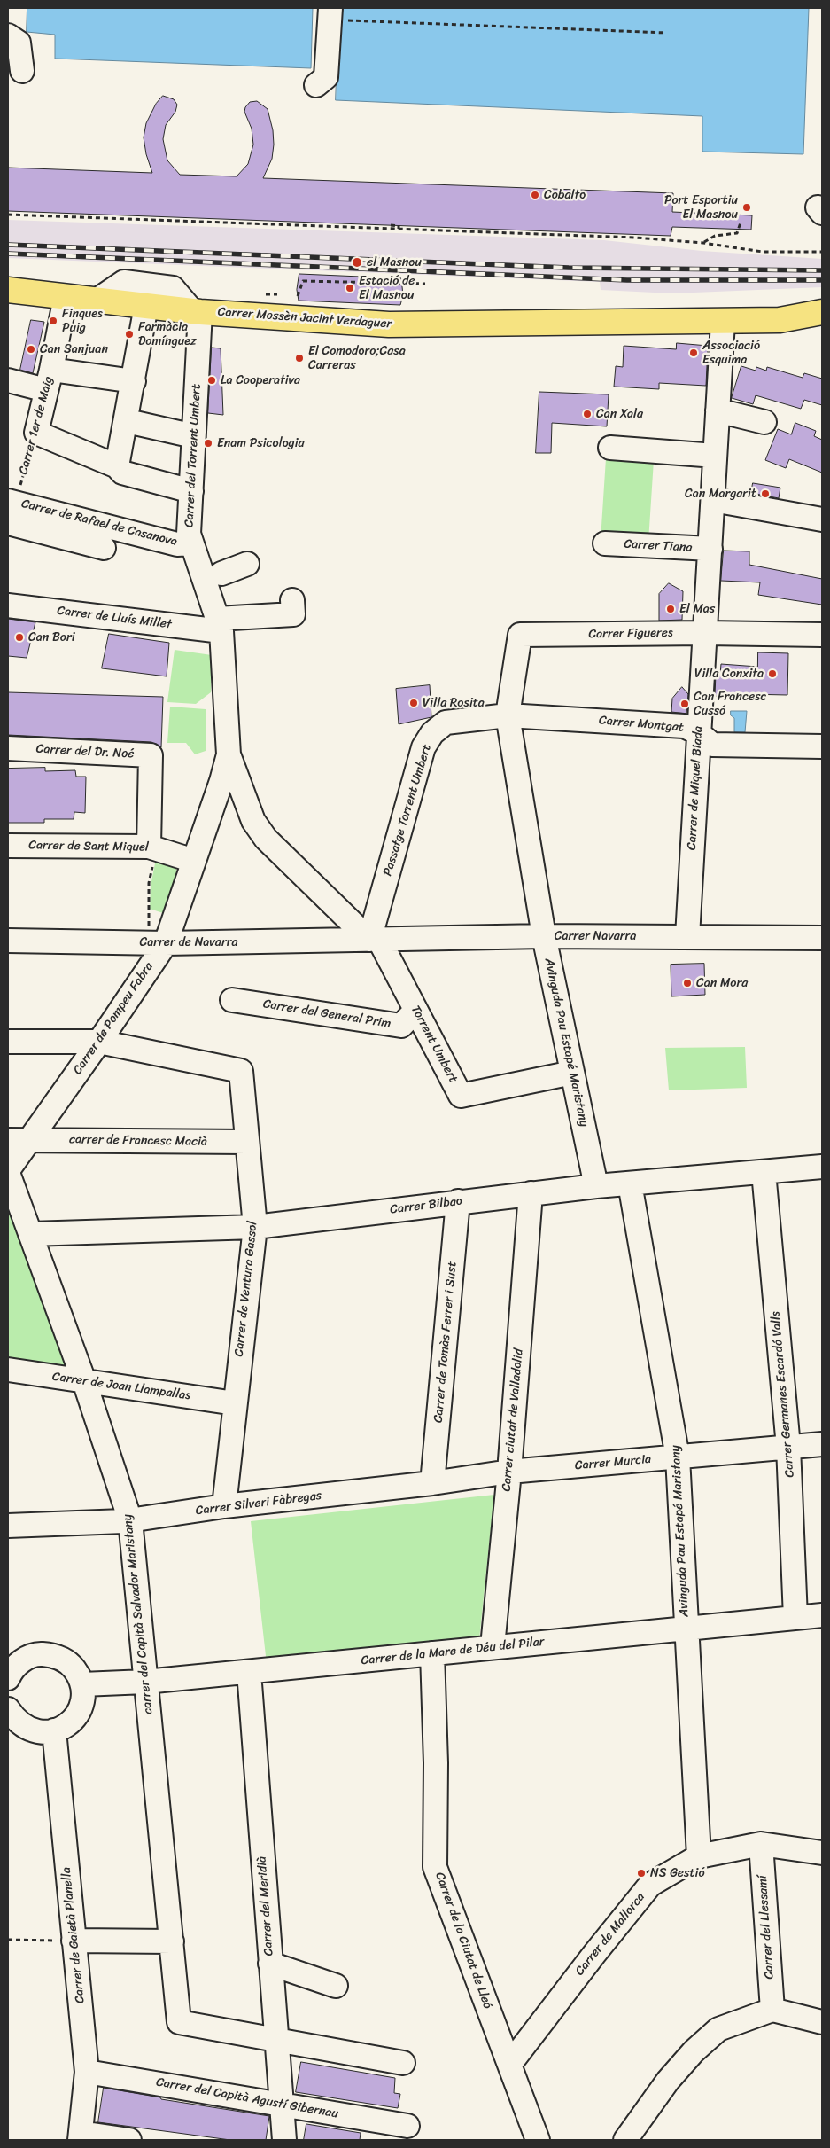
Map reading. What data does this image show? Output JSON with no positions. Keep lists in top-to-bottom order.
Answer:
{
  "streets": {
    "main road": ["Carrer Mossèn Jacint Verdaguer"],
    "street": [
      "Carrer 1er de Maig",
      "Carrer del Torrent Umbert",
      "Carrer de Rafael de Casanova",
      "Carrer Tiana",
      "Carrer de Lluís Millet",
      "Carrer Figueres",
      "Carrer Montgat",
      "Carrer del Dr. Noé",
      "Carrer de Miquel Biada",
      "Passatge Torrent Umbert",
      "Carrer de Sant Miquel",
      "Carrer Navarra",
      "Carrer de Navarra",
      "Carrer del General Prim",
      "Carrer de Pompeu Fabra",
      "Avinguda Pau Estapé Maristany",
      "Torrent Umbert",
      "carrer de Francesc Macià",
      "Carrer Bilbao",
      "Carrer de Ventura Gassol",
      "Carrer de Tomàs Ferrer i Sust",
      "Carrer de Joan Llampallas",
      "Carrer Germanes Escardó Valls",
      "Carrer ciutat de Valladolid",
      "Carrer Murcia",
      "Carrer Silveri Fàbregas",
      "carrer del Capità Salvador Maristany",
      "Carrer de la Mare de Déu del Pilar",
      "Carrer del Meridià",
      "Carrer del Llessamí",
      "Carrer de Mallorca",
      "Carrer de Gaietà Planella",
      "Carrer de la Ciutat de Lleó",
      "Carrer del Capità Agustí Gibernau"
    ]
  },
  "crossings": [
    ["Carrer Mossèn Jacint Verdaguer", "Carrer 1er de Maig"],
    ["Carrer Mossèn Jacint Verdaguer", "Carrer del Torrent Umbert"],
    ["Carrer Mossèn Jacint Verdaguer", "Carrer de Miquel Biada"],
    ["Carrer 1er de Maig", "Carrer de Rafael de Casanova"],
    ["Carrer del Torrent Umbert", "Carrer de Rafael de Casanova"],
    ["Carrer del Torrent Umbert", "Carrer de Lluís Millet"],
    ["Carrer del Torrent Umbert", "Passatge Torrent Umbert"],
    ["Carrer del Torrent Umbert", "Carrer Navarra"],
    ["Carrer del Torrent Umbert", "Carrer de Navarra"],
    ["Carrer del Torrent Umbert", "Carrer de Pompeu Fabra"],
    ["Carrer del Torrent Umbert", "Torrent Umbert"],
    ["Carrer Tiana", "Carrer de Miquel Biada"],
    ["Carrer Figueres", "Carrer Montgat"],
    ["Carrer Figueres", "Carrer de Miquel Biada"],
    ["Carrer Figueres", "Passatge Torrent Umbert"],
    ["Carrer Figueres", "Avinguda Pau Estapé Maristany"],
    ["Carrer Montgat", "Carrer de Miquel Biada"],
    ["Carrer Montgat", "Passatge Torrent Umbert"],
    ["Carrer Montgat", "Avinguda Pau Estapé Maristany"],
    ["Carrer del Dr. Noé", "Carrer de Sant Miquel"],
    ["Carrer de Miquel Biada", "Carrer Navarra"],
    ["Passatge Torrent Umbert", "Carrer Navarra"],
    ["Passatge Torrent Umbert", "Carrer de Navarra"],
    ["Passatge Torrent Umbert", "Avinguda Pau Estapé Maristany"],
    ["Passatge Torrent Umbert", "Torrent Umbert"],
    ["Carrer de Sant Miquel", "Carrer de Pompeu Fabra"],
    ["Carrer Navarra", "Carrer de Navarra"],
    ["Carrer Navarra", "Avinguda Pau Estapé Maristany"],
    ["Carrer Navarra", "Torrent Umbert"],
    ["Carrer de Navarra", "Carrer de Pompeu Fabra"],
    ["Carrer de Navarra", "Torrent Umbert"],
    ["Carrer del General Prim", "Torrent Umbert"],
    ["Carrer de Pompeu Fabra", "carrer de Francesc Macià"],
    ["Carrer de Pompeu Fabra", "Carrer de Ventura Gassol"],
    ["Carrer de Pompeu Fabra", "carrer del Capità Salvador Maristany"],
    ["Avinguda Pau Estapé Maristany", "Torrent Umbert"],
    ["Avinguda Pau Estapé Maristany", "Carrer Bilbao"],
    ["Avinguda Pau Estapé Maristany", "Carrer Murcia"],
    ["Avinguda Pau Estapé Maristany", "Carrer de la Mare de Déu del Pilar"],
    ["Avinguda Pau Estapé Maristany", "Carrer de Mallorca"],
    ["carrer de Francesc Macià", "Carrer de Ventura Gassol"],
    ["Carrer Bilbao", "Carrer de Ventura Gassol"],
    ["Carrer Bilbao", "Carrer de Tomàs Ferrer i Sust"],
    ["Carrer Bilbao", "Carrer Germanes Escardó Valls"],
    ["Carrer Bilbao", "Carrer ciutat de Valladolid"],
    ["Carrer Bilbao", "carrer del Capità Salvador Maristany"],
    ["Carrer de Ventura Gassol", "Carrer de Joan Llampallas"],
    ["Carrer de Ventura Gassol", "Carrer Silveri Fàbregas"],
    ["Carrer de Tomàs Ferrer i Sust", "Carrer Silveri Fàbregas"],
    ["Carrer de Joan Llampallas", "carrer del Capità Salvador Maristany"],
    ["Carrer Germanes Escardó Valls", "Carrer Murcia"],
    ["Carrer Germanes Escardó Valls", "Carrer de la Mare de Déu del Pilar"],
    ["Carrer ciutat de Valladolid", "Carrer Murcia"],
    ["Carrer ciutat de Valladolid", "Carrer Silveri Fàbregas"],
    ["Carrer ciutat de Valladolid", "Carrer de la Mare de Déu del Pilar"],
    ["Carrer Murcia", "Carrer Silveri Fàbregas"],
    ["Carrer Silveri Fàbregas", "carrer del Capità Salvador Maristany"],
    ["carrer del Capità Salvador Maristany", "Carrer de la Mare de Déu del Pilar"],
    ["carrer del Capità Salvador Maristany", "Carrer del Meridià"],
    ["Carrer de la Mare de Déu del Pilar", "Carrer del Meridià"],
    ["Carrer de la Mare de Déu del Pilar", "Carrer de la Ciutat de Lleó"],
    ["Carrer del Meridià", "Carrer del Capità Agustí Gibernau"],
    ["Carrer del Llessamí", "Carrer de Mallorca"],
    ["Carrer de Mallorca", "Carrer de la Ciutat de Lleó"],
    ["Carrer de Gaietà Planella", "Carrer del Capità Agustí Gibernau"]
  ],
  "places": [
    "Cobalto",
    "Port Esportiu El Masnou",
    "el Masnou",
    "Estació de El Masnou",
    "Finques Puig",
    "Farmàcia Domínguez",
    "Can Sanjuan",
    "Associació Esquima",
    "El Comodoro;Casa Carreras",
    "La Cooperativa",
    "Can Xala",
    "Enam Psicologia",
    "Can Margarit",
    "El Mas",
    "Can Bori",
    "Villa Conxita",
    "Villa Rosita",
    "Can Francesc Cussó",
    "Can Mora",
    "NS Gestió"
  ]
}
